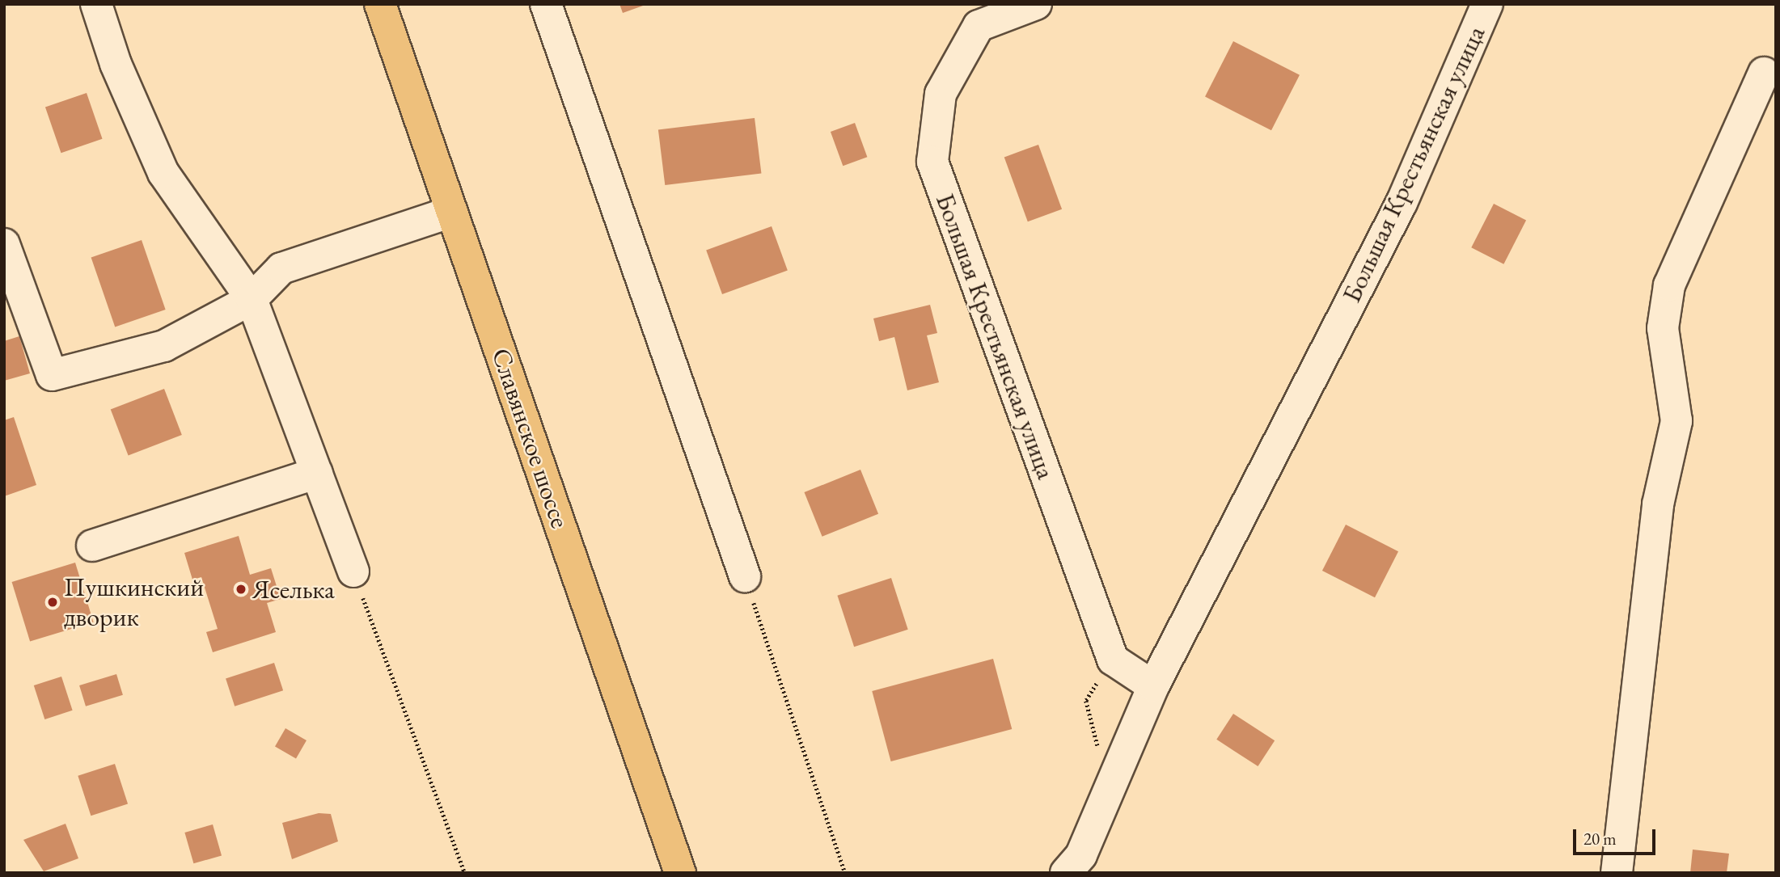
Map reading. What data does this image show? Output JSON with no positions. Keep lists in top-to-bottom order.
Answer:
{
  "streets": {
    "main road": ["Славянское шоссе"],
    "street": ["Большая Крестьянская улица"]
  },
  "places": ["Яселька", "Пушкинский дворик"],
  "scale_bar": "20 m"
}
